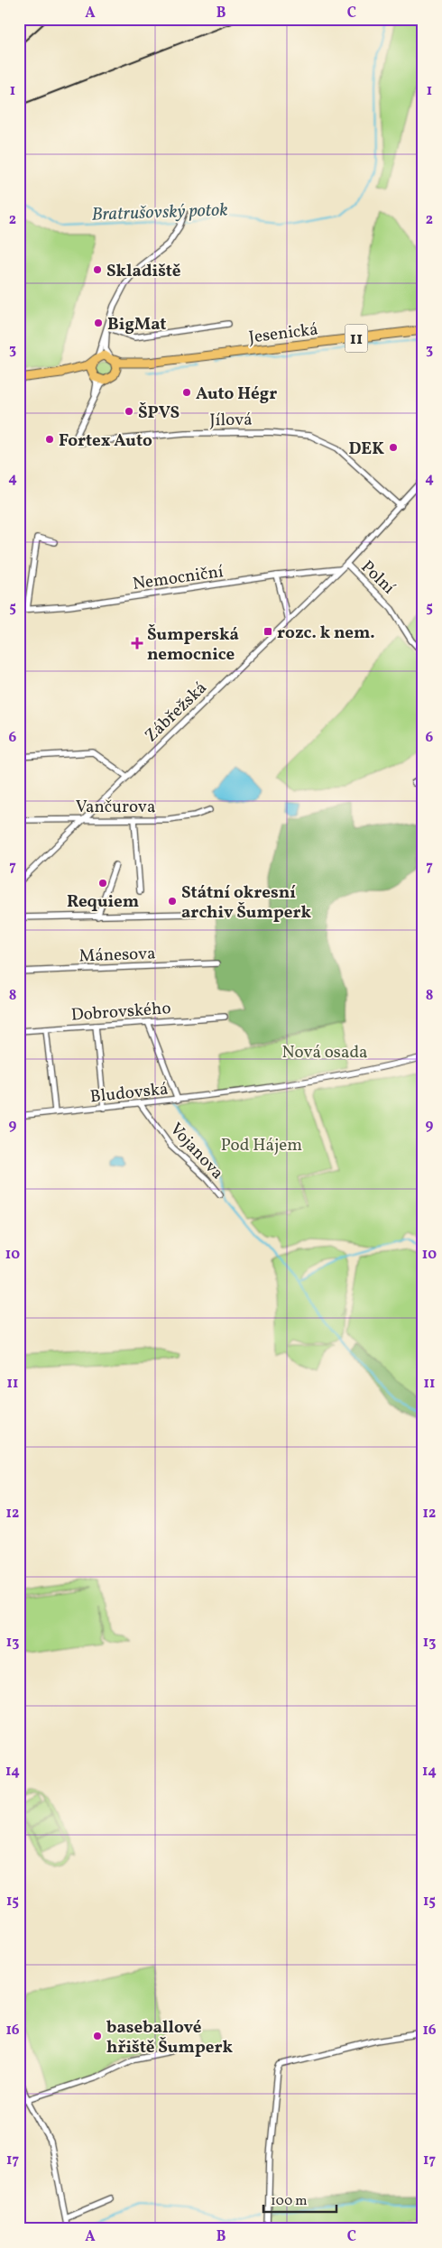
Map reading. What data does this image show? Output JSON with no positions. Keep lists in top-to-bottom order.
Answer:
{
  "streets": {
    "main road": ["Jesenická", "11"],
    "street": [
      "Jílová",
      "Nemocniční",
      "Polní",
      "Zábřežská",
      "Vančurova",
      "Mánesova",
      "Dobrovského",
      "Bludovská",
      "Vojanova"
    ]
  },
  "crossings": [
    ["Jesenická", "Jílová"],
    ["Jílová", "Zábřežská"],
    ["Nemocniční", "Zábřežská"],
    ["Polní", "Zábřežská"],
    ["Zábřežská", "Vančurova"],
    ["Bludovská", "Vojanova"]
  ],
  "water": ["Bratrušovský potok"],
  "parks": ["Nová osada", "Pod Hájem"],
  "places": {
    "other": [
      "Skladiště",
      "BigMat",
      "Auto Hégr",
      "ŠPVS",
      "Fortex Auto",
      "DEK",
      "Requiem",
      "Státní okresní archiv Šumperk",
      "baseballové hřiště Šumperk"
    ],
    "transit": ["rozc. k nem."],
    "health": ["Šumperská nemocnice"]
  },
  "scale_bar": "100 m",
  "grid": {
    "columns": ["A", "B", "C"],
    "rows": [
      "1",
      "2",
      "3",
      "4",
      "5",
      "6",
      "7",
      "8",
      "9",
      "10",
      "11",
      "12",
      "13",
      "14",
      "15",
      "16",
      "17"
    ]
  }
}
